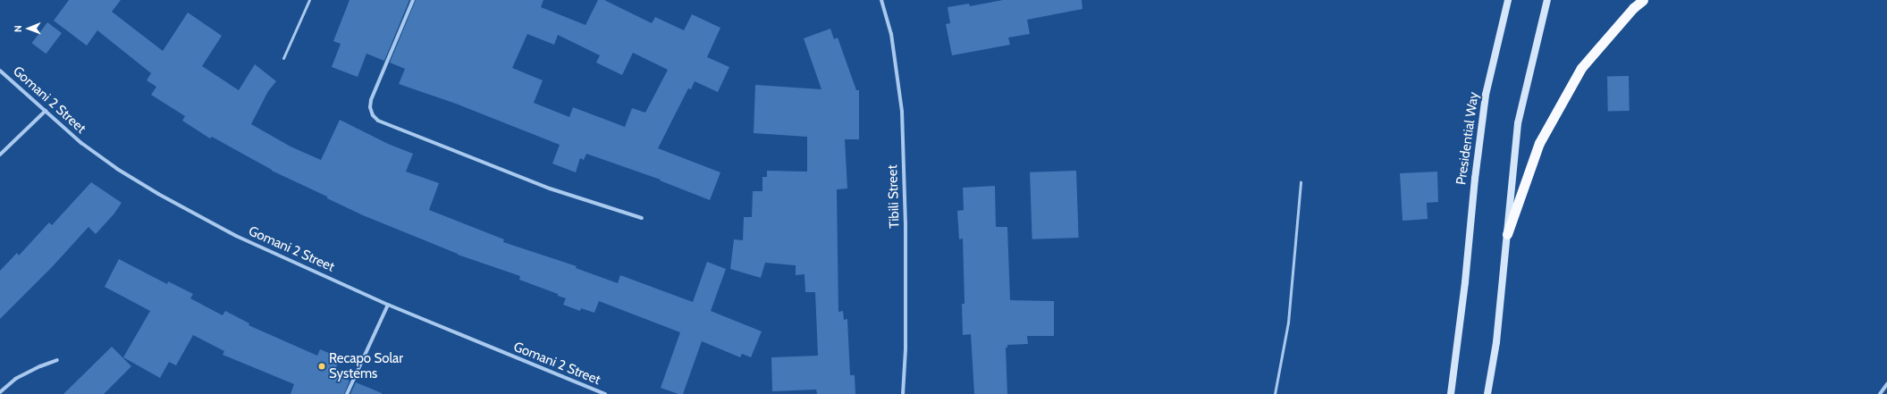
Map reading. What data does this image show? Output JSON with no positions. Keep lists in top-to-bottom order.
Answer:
{
  "streets": {
    "main road": ["Presidential Way"],
    "street": ["Gomani 2 Street", "Tibili Street"]
  },
  "places": ["Recapo Solar Systems"],
  "north": "left"
}
